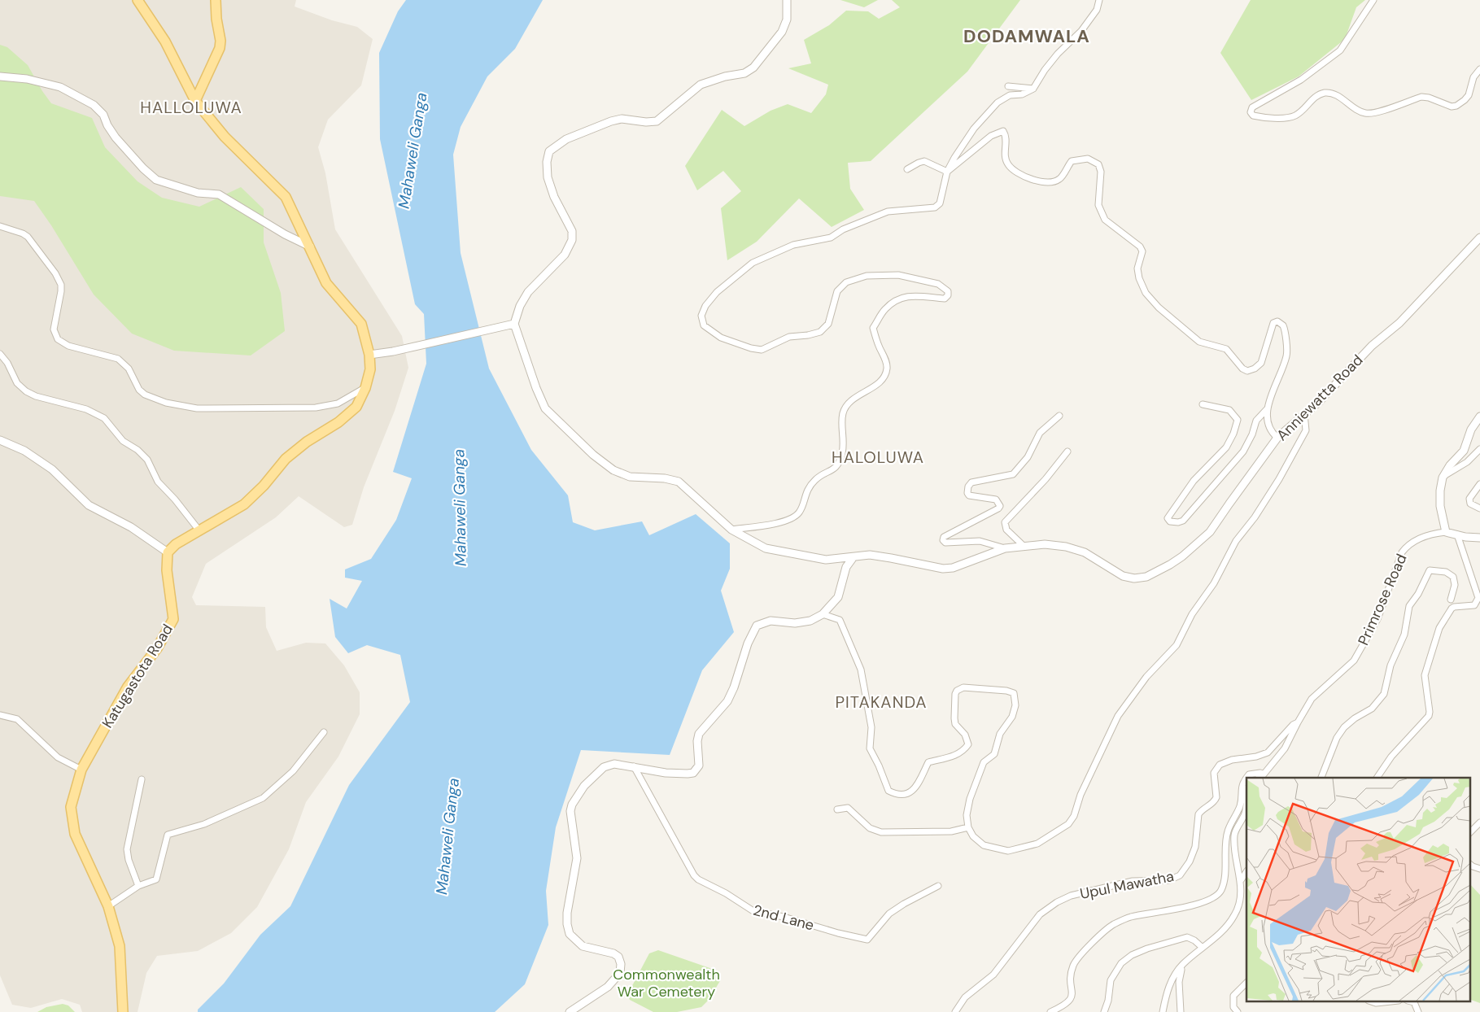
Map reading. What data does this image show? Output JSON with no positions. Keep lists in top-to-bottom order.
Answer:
{
  "streets": {
    "main road": ["Katugastota Road"],
    "street": [
      "Anniewatta Road",
      "Primrose Road",
      "Upul Mawatha",
      "2nd Lane"
    ]
  },
  "crossings": [
    ["Primrose Road", "Upul Mawatha"]
  ],
  "districts": [
    "DODAMWALA",
    "HALLOLUWA",
    "HALOLUWA",
    "PITAKANDA"
  ],
  "water": ["Mahaweli Ganga"],
  "parks": ["Commonwealth War Cemetery"]
}
